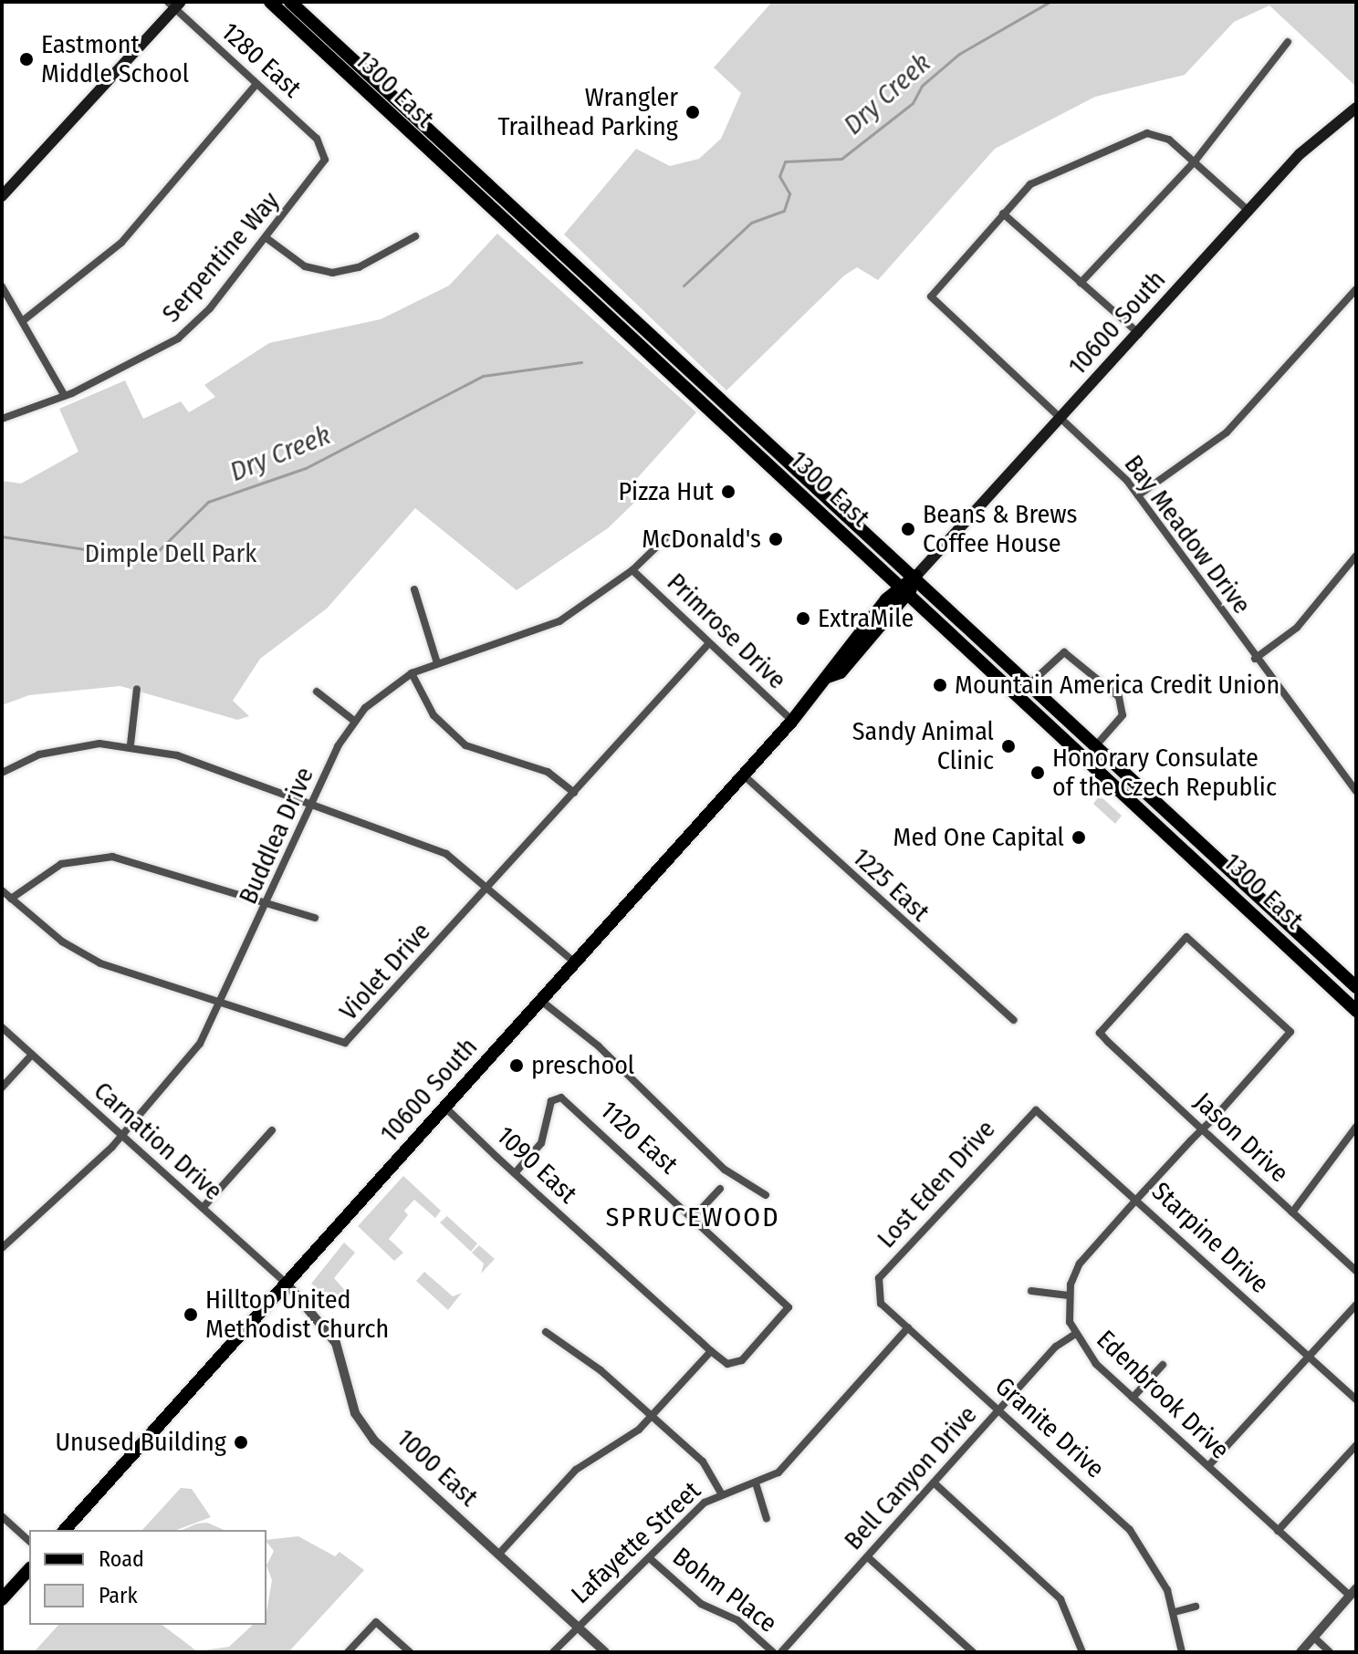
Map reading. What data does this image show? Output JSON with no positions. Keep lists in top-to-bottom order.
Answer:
{
  "streets": {
    "main road": ["1300 East", "10600 South"],
    "street": [
      "1280 East",
      "Serpentine Way",
      "Bay Meadow Drive",
      "Primrose Drive",
      "Buddlea Drive",
      "1225 East",
      "Violet Drive",
      "1120 East",
      "Jason Drive",
      "Carnation Drive",
      "1090 East",
      "Lost Eden Drive",
      "Starpine Drive",
      "Edenbrook Drive",
      "Granite Drive",
      "1000 East",
      "Bell Canyon Drive",
      "Lafayette Street",
      "Bohm Place"
    ]
  },
  "crossings": [
    ["1280 East", "Serpentine Way"],
    ["1300 East", "10600 South"],
    ["10600 South", "Bay Meadow Drive"],
    ["10600 South", "Primrose Drive"],
    ["10600 South", "1225 East"],
    ["10600 South", "Carnation Drive"],
    ["10600 South", "1090 East"],
    ["10600 South", "1000 East"],
    ["Primrose Drive", "Buddlea Drive"],
    ["Primrose Drive", "Violet Drive"],
    ["Buddlea Drive", "Violet Drive"],
    ["Buddlea Drive", "Carnation Drive"],
    ["1120 East", "1090 East"],
    ["Jason Drive", "Edenbrook Drive"],
    ["Carnation Drive", "1000 East"],
    ["Lost Eden Drive", "Starpine Drive"],
    ["Lost Eden Drive", "Granite Drive"],
    ["Starpine Drive", "Edenbrook Drive"],
    ["Edenbrook Drive", "Bell Canyon Drive"],
    ["Granite Drive", "Bell Canyon Drive"],
    ["Granite Drive", "Lafayette Street"],
    ["1000 East", "Lafayette Street"],
    ["Lafayette Street", "Bohm Place"]
  ],
  "districts": ["SPRUCEWOOD"],
  "water": ["Dry Creek"],
  "parks": ["Dimple Dell Park"],
  "places": [
    "Eastmont Middle School",
    "Wrangler Trailhead Parking",
    "Pizza Hut",
    "Beans & Brews Coffee House",
    "McDonald's",
    "ExtraMile",
    "Mountain America Credit Union",
    "Sandy Animal Clinic",
    "Honorary Consulate of the Czech Republic",
    "Med One Capital",
    "preschool",
    "Hilltop United Methodist Church",
    "Unused Building"
  ],
  "legend": ["Road", "Park"]
}
